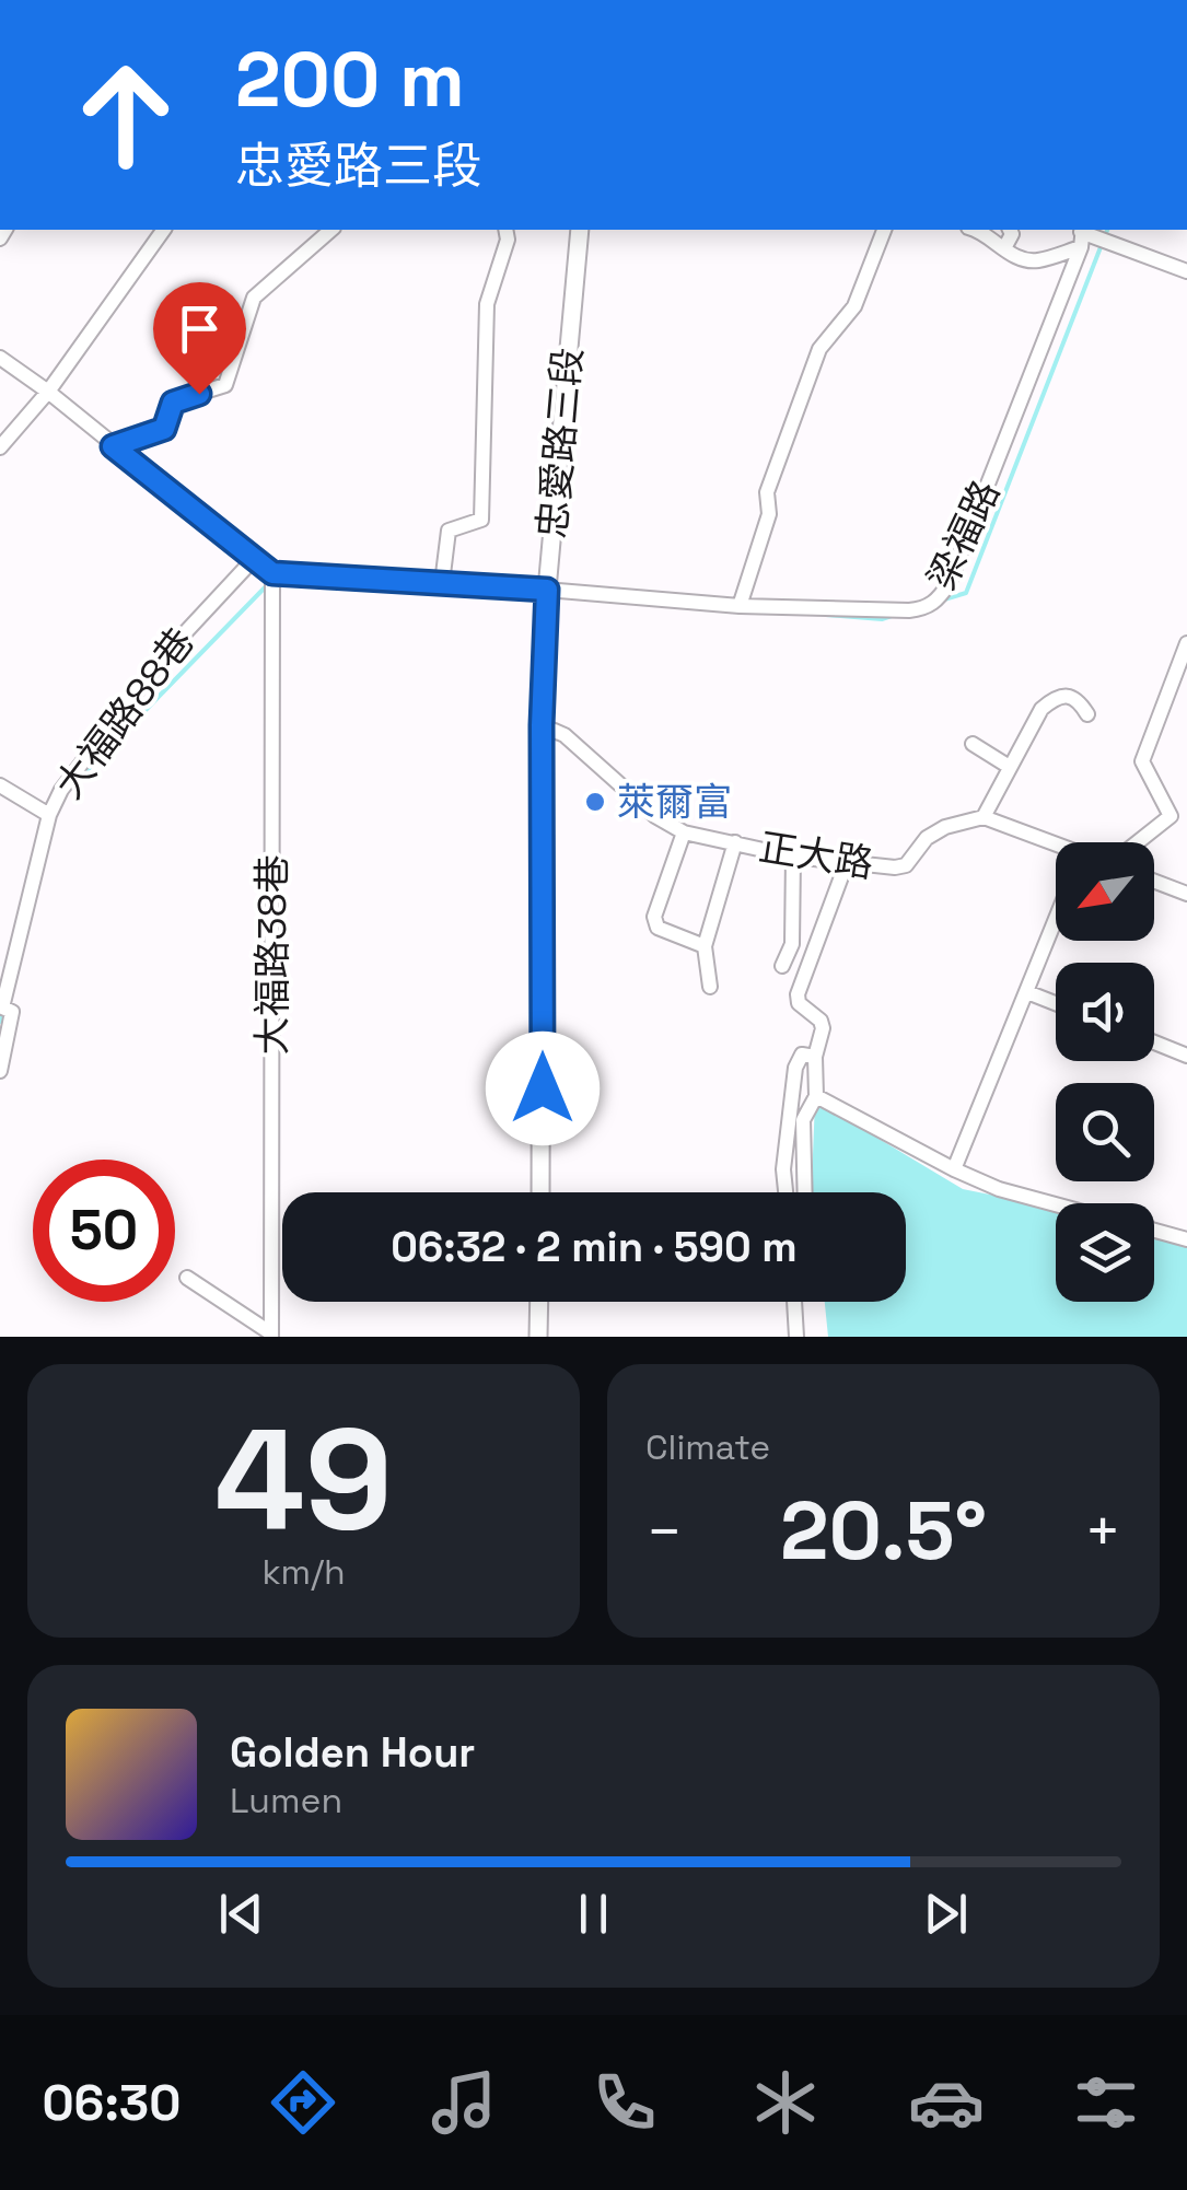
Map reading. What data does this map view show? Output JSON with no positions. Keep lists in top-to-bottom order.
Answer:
{
  "streets": {
    "main road": ["忠愛路三段"],
    "street": [
      "梁福路",
      "大福路88巷",
      "正大路",
      "大福路38巷"
    ]
  },
  "crossings": [
    ["忠愛路三段", "梁福路"],
    ["忠愛路三段", "正大路"],
    ["梁福路", "大福路38巷"]
  ],
  "places": ["萊爾富"],
  "north": "bottom left",
  "page": {
    "turn": ["200 m", "忠愛路三段"],
    "limit": "50",
    "trip": "06:32 · 2 min · 590 m",
    "tile": [
      ["49", "km/h"],
      "Climate"
    ],
    "heat": ["−", "20.5°", "+"],
    "song": ["Golden Hour", "Lumen"],
    "tabs": "06:30"
  }
}
